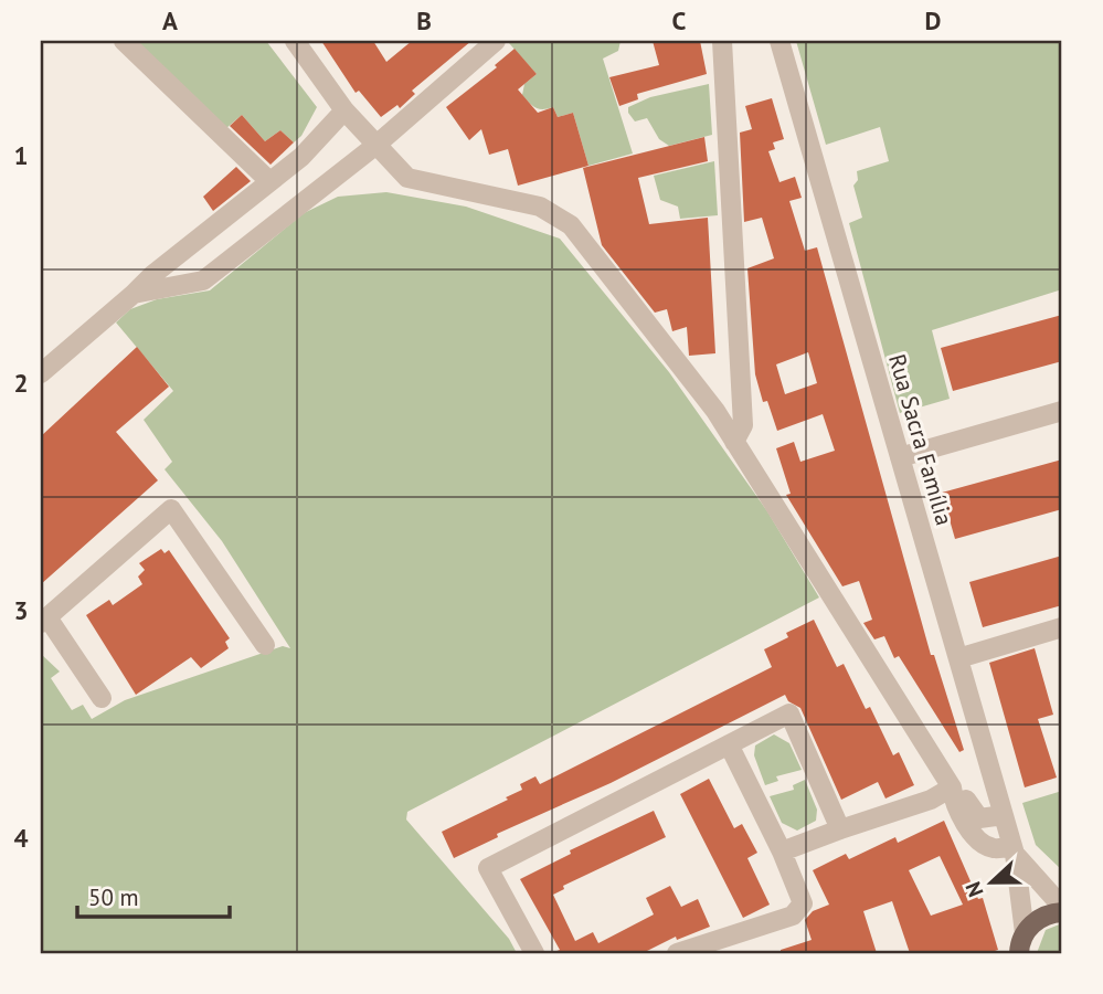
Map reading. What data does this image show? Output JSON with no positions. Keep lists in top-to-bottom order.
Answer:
{
  "streets": {
    "street": ["Rua Sacra Família"]
  },
  "scale_bar": "50 m",
  "north": "left",
  "grid": {
    "columns": [
      "A",
      "B",
      "C",
      "D"
    ],
    "rows": [
      "1",
      "2",
      "3",
      "4"
    ]
  }
}
